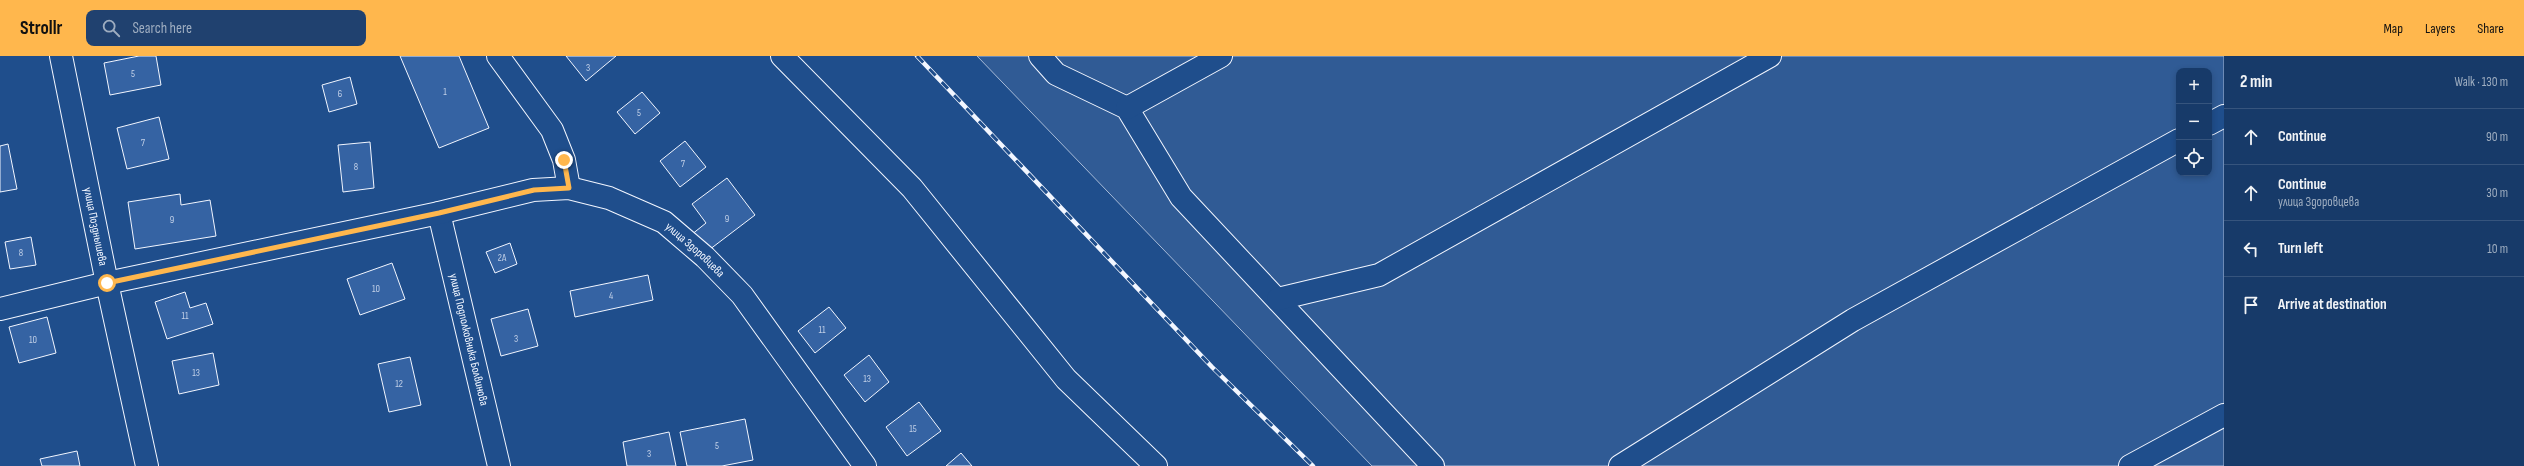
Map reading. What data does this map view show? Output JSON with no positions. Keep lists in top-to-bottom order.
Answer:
{
  "streets": {
    "street": ["улица Позднышева", "улица Здоровцева", "улица Подполковника Болвинова"]
  },
  "crossings": [
    ["улица Позднышева", "улица Здоровцева"],
    ["улица Здоровцева", "улица Подполковника Болвинова"]
  ],
  "house_numbers": [
    "3",
    "5",
    "1",
    "6",
    "5",
    "7",
    "7",
    "8",
    "9",
    "9",
    "8",
    "2А",
    "10",
    "4",
    "11",
    "11",
    "3",
    "10",
    "13",
    "13",
    "12",
    "15",
    "5",
    "3"
  ],
  "page": {
    "header": "Strollr",
    "search": "Search here",
    "nav": ["Map", "Layers", "Share"],
    "heading": ["2 min", "Walk · 130 m"],
    "map_buttons": ["+", "−"],
    "list": [
      ["Continue", "90 m"],
      ["Continue", "улица Здоровцева", "30 m"],
      ["Turn left", "10 m"],
      "Arrive at destination"
    ]
  }
}
